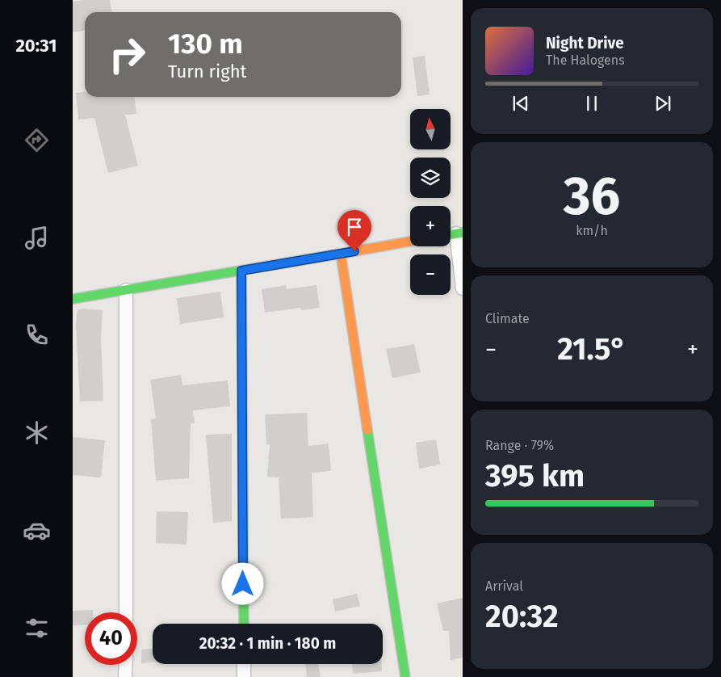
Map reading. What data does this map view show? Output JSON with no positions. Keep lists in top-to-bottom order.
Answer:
{
  "north": "top",
  "page": {
    "tabs": "20:31",
    "turn": ["130 m", "Turn right"],
    "song": ["Night Drive", "The Halogens"],
    "map_buttons": ["+", "−"],
    "tile": [
      ["36", "km/h"],
      "Climate",
      ["Range · 79%", "395 km"],
      ["Arrival", "20:32"]
    ],
    "heat": ["−", "21.5°", "+"],
    "limit": "40",
    "trip": "20:32 · 1 min · 180 m"
  }
}
